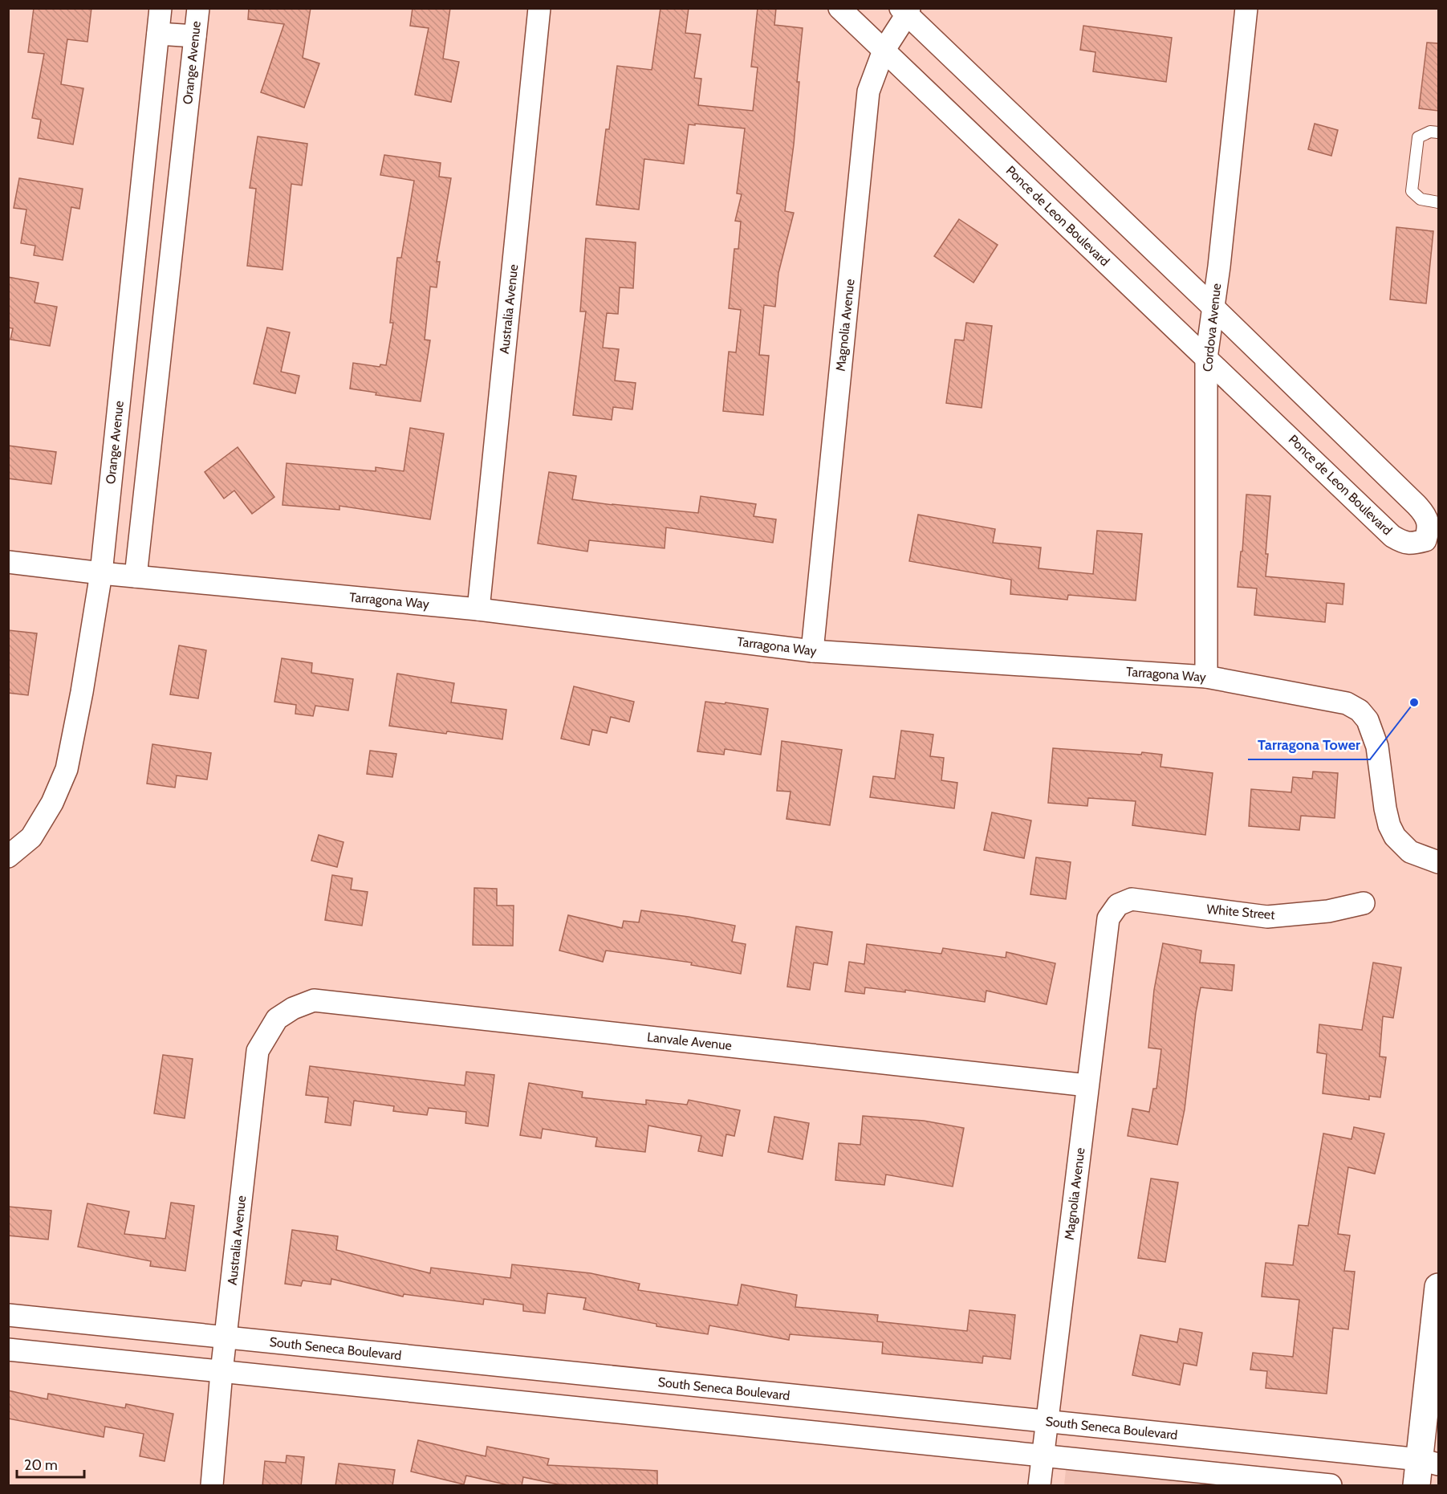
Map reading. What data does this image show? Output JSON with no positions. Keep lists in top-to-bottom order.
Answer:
{
  "streets": {
    "street": [
      "Orange Avenue",
      "Ponce de Leon Boulevard",
      "Australia Avenue",
      "Magnolia Avenue",
      "Cordova Avenue",
      "Tarragona Way",
      "White Street",
      "Lanvale Avenue",
      "South Seneca Boulevard"
    ]
  },
  "crossings": [
    ["Orange Avenue", "Tarragona Way"],
    ["Ponce de Leon Boulevard", "Magnolia Avenue"],
    ["Ponce de Leon Boulevard", "Cordova Avenue"],
    ["Australia Avenue", "Tarragona Way"],
    ["Australia Avenue", "Lanvale Avenue"],
    ["Australia Avenue", "South Seneca Boulevard"],
    ["Magnolia Avenue", "Tarragona Way"],
    ["Magnolia Avenue", "White Street"],
    ["Magnolia Avenue", "Lanvale Avenue"],
    ["Magnolia Avenue", "South Seneca Boulevard"],
    ["Cordova Avenue", "Tarragona Way"]
  ],
  "places": ["Tarragona Tower"],
  "scale_bar": "20 m"
}
